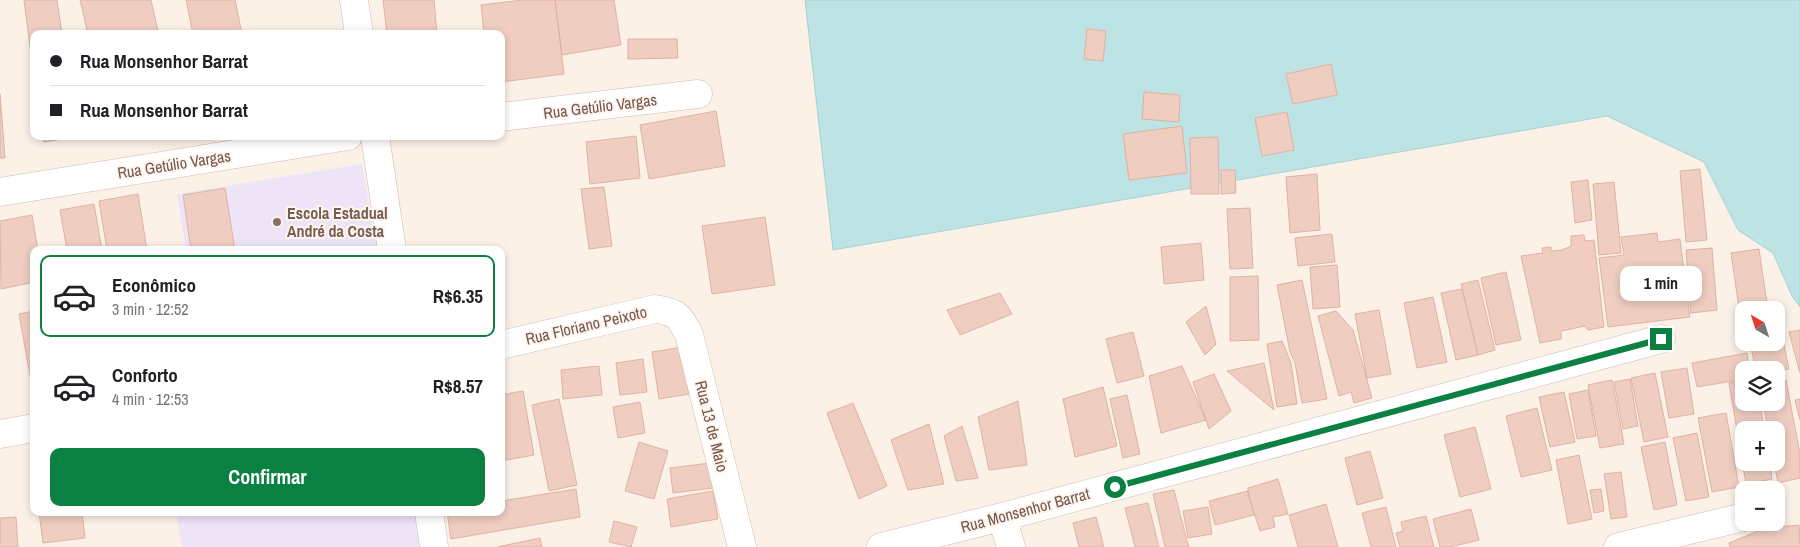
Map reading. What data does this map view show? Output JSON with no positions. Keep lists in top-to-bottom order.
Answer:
{
  "streets": {
    "street": [
      "Rua Getúlio Vargas",
      "Rua Floriano Peixoto",
      "Rua 13 de Maio",
      "Rua Monsenhor Barrat"
    ]
  },
  "crossings": [
    ["Rua Floriano Peixoto", "Rua 13 de Maio"]
  ],
  "places": ["Escola Estadual André da Costa"],
  "north": "top left",
  "page": {
    "banner": ["Rua Monsenhor Barrat", "Rua Monsenhor Barrat"],
    "list": [
      {
        "name": "Econômico",
        "note": "3 min · 12:52",
        "value": "R$6.35"
      },
      {
        "name": "Conforto",
        "note": "4 min · 12:53",
        "value": "R$8.57"
      }
    ],
    "bubble": "1 min",
    "map_buttons": ["+", "−"],
    "buttons": "Confirmar"
  }
}
